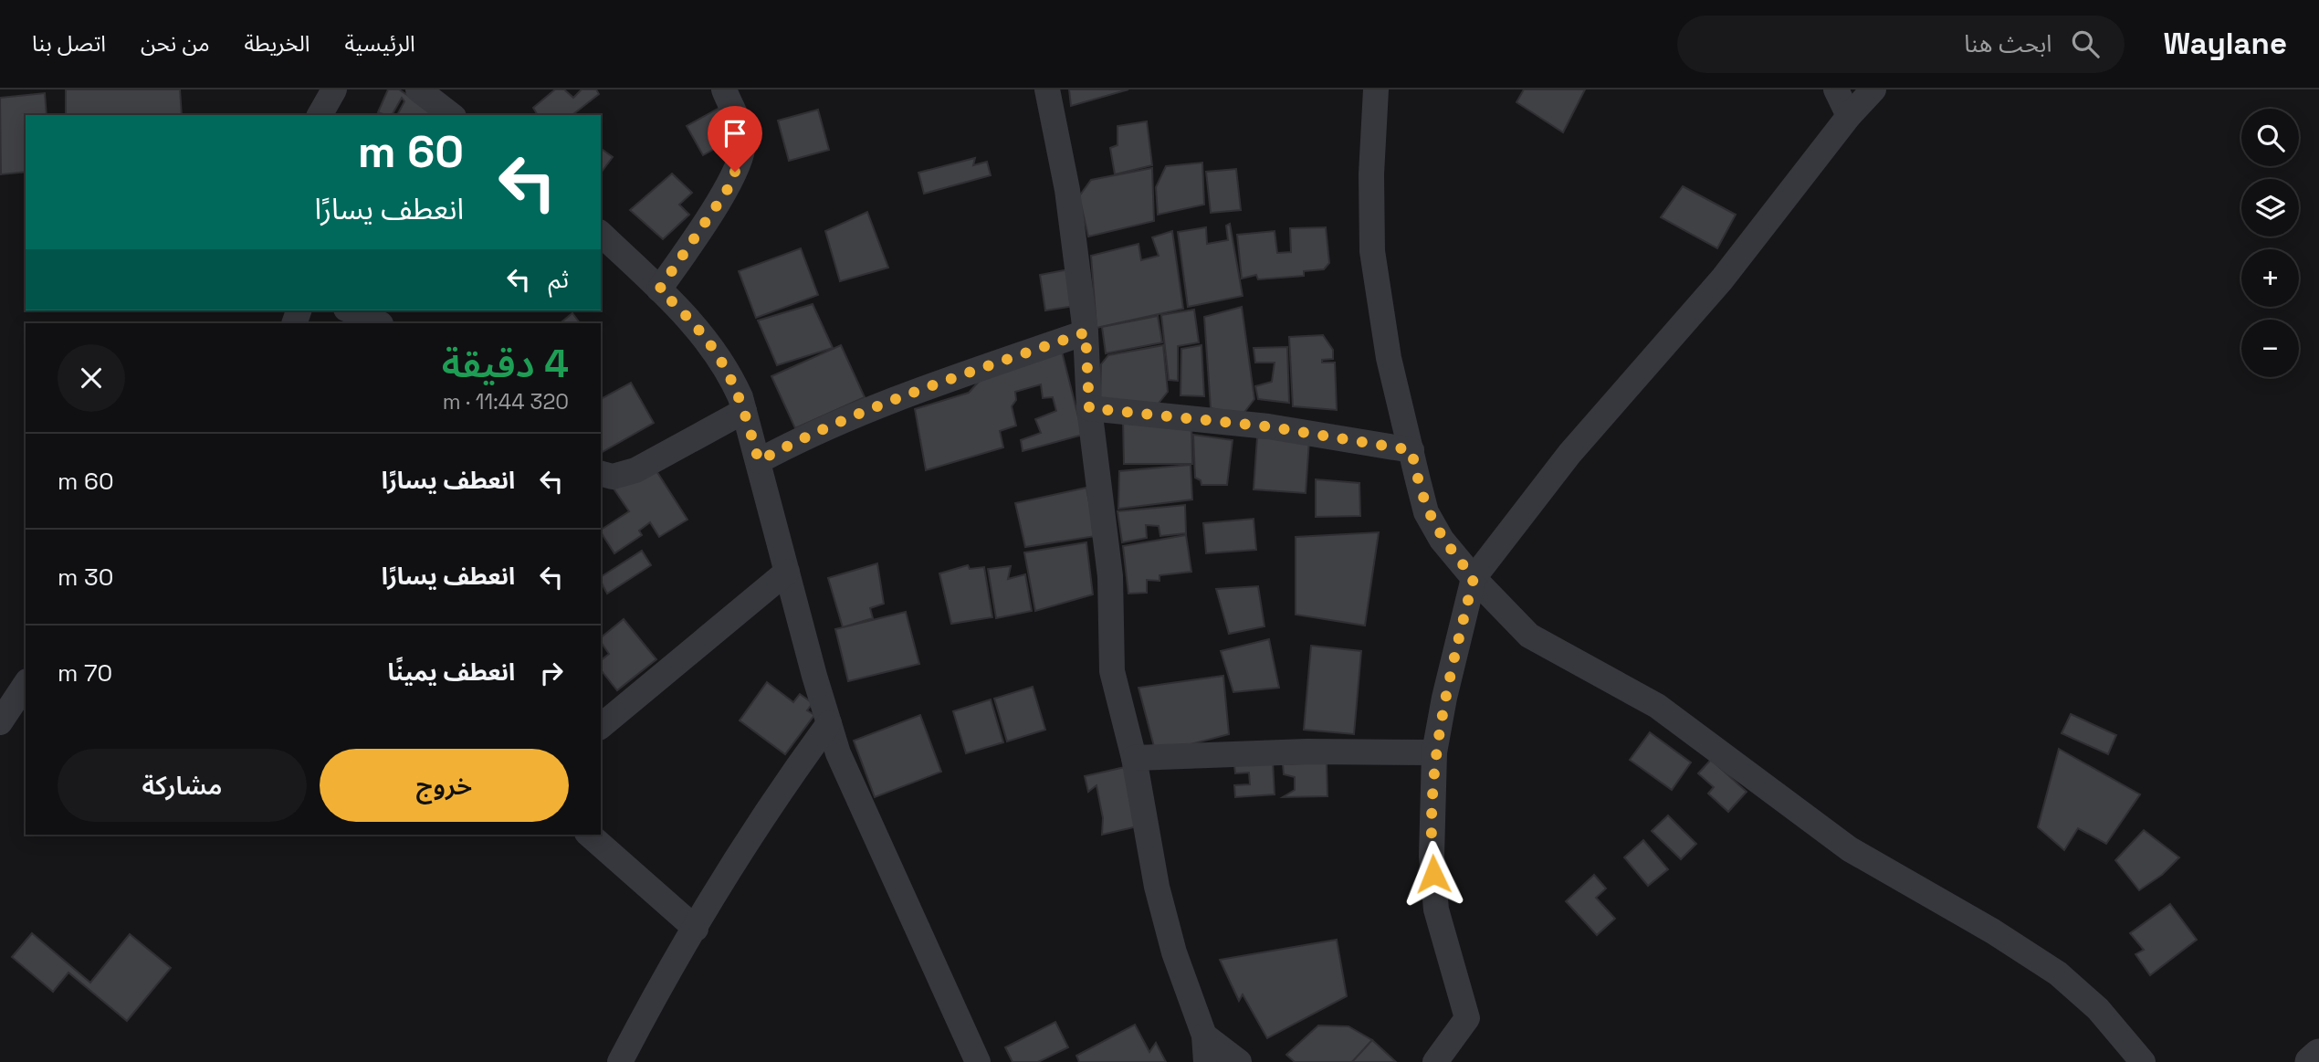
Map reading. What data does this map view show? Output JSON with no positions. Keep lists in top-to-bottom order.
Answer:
{
  "page": {
    "header": "Waylane",
    "search": "ابحث هنا",
    "nav": [
      "الرئيسية",
      "الخريطة",
      "من نحن",
      "اتصل بنا"
    ],
    "map_buttons": ["+", "−"],
    "turn": ["60 m", "انعطف يسارًا"],
    "then": "ثم",
    "heading": ["4 دقيقة", "320 m · 11:44"],
    "list": [
      {
        "name": "انعطف يسارًا",
        "value": "60 m"
      },
      {
        "name": "انعطف يسارًا",
        "value": "30 m"
      },
      {
        "name": "انعطف يمينًا",
        "value": "70 m"
      }
    ],
    "buttons": ["خروج", "مشاركة"]
  }
}
